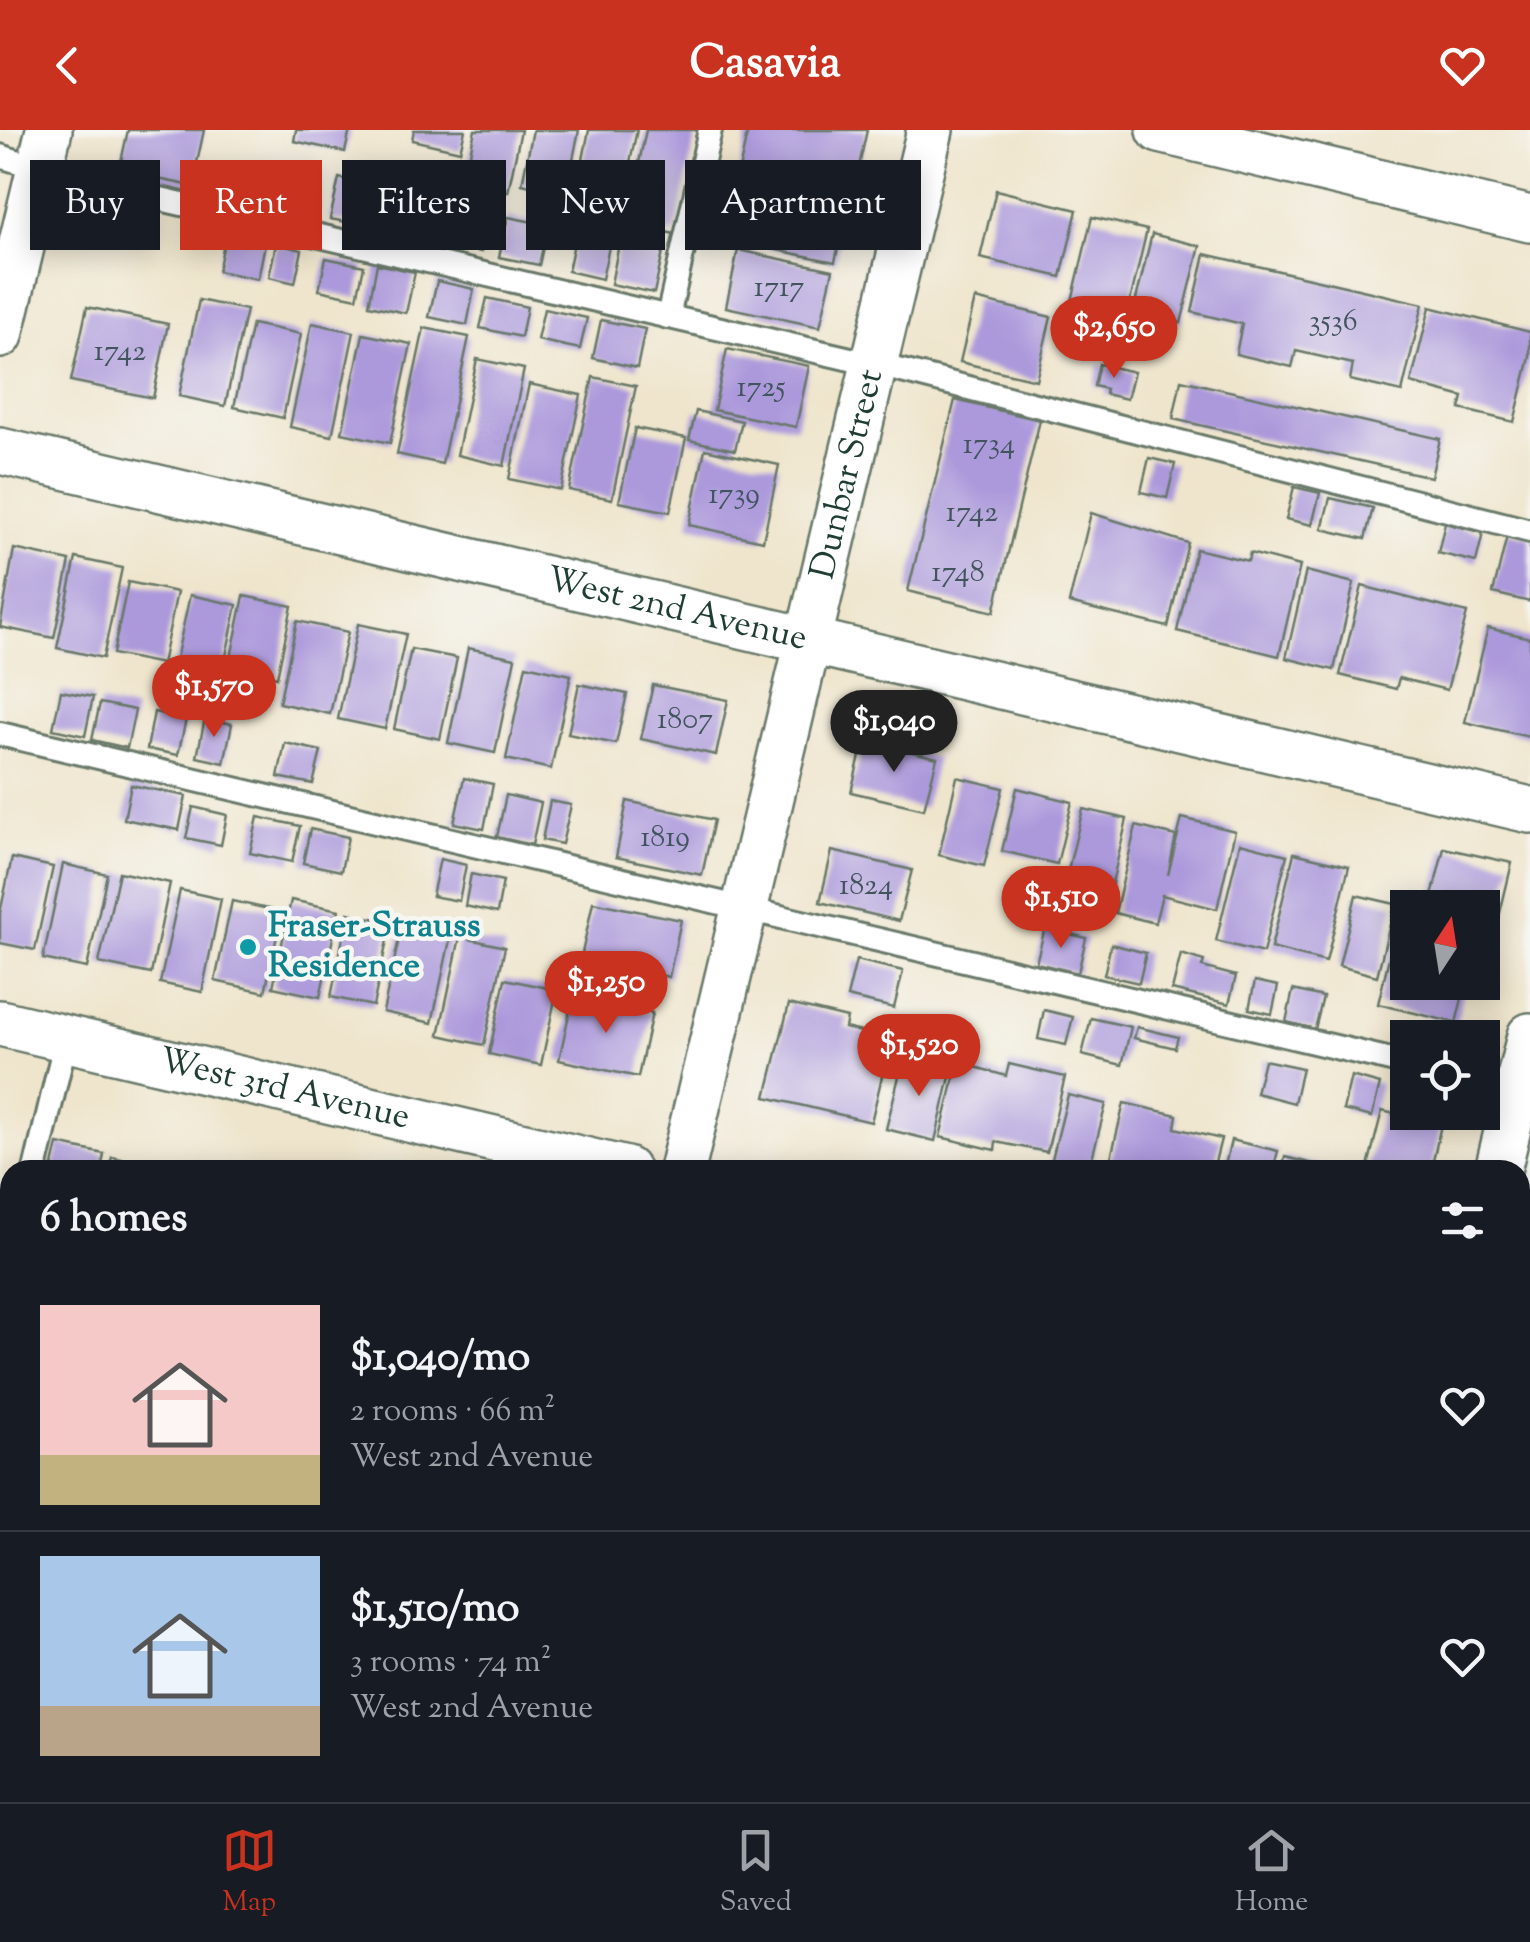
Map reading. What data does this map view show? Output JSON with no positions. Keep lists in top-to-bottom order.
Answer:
{
  "streets": {
    "street": ["Dunbar Street", "West 2nd Avenue", "West 3rd Avenue"]
  },
  "crossings": [
    ["Dunbar Street", "West 2nd Avenue"]
  ],
  "places": ["Fraser-Strauss Residence"],
  "house_numbers": [
    "1717",
    "3536",
    "1742",
    "1725",
    "1734",
    "1739",
    "1742",
    "1748",
    "1807",
    "1819",
    "1824"
  ],
  "north": "top",
  "page": {
    "header": "Casavia",
    "chip": [
      "Buy",
      "Rent",
      "Filters",
      "New",
      "Apartment"
    ],
    "price": [
      "$2,650",
      "$1,570",
      "$1,040",
      "$1,510",
      "$1,250",
      "$1,520"
    ],
    "heading": "6 homes",
    "list": [
      {
        "name": "$1,040/mo",
        "note": "2 rooms · 66 m² · West 2nd Avenue"
      },
      {
        "name": "$1,510/mo",
        "note": "3 rooms · 74 m² · West 2nd Avenue"
      }
    ],
    "tabs": ["Map", "Saved", "Home"]
  }
}
